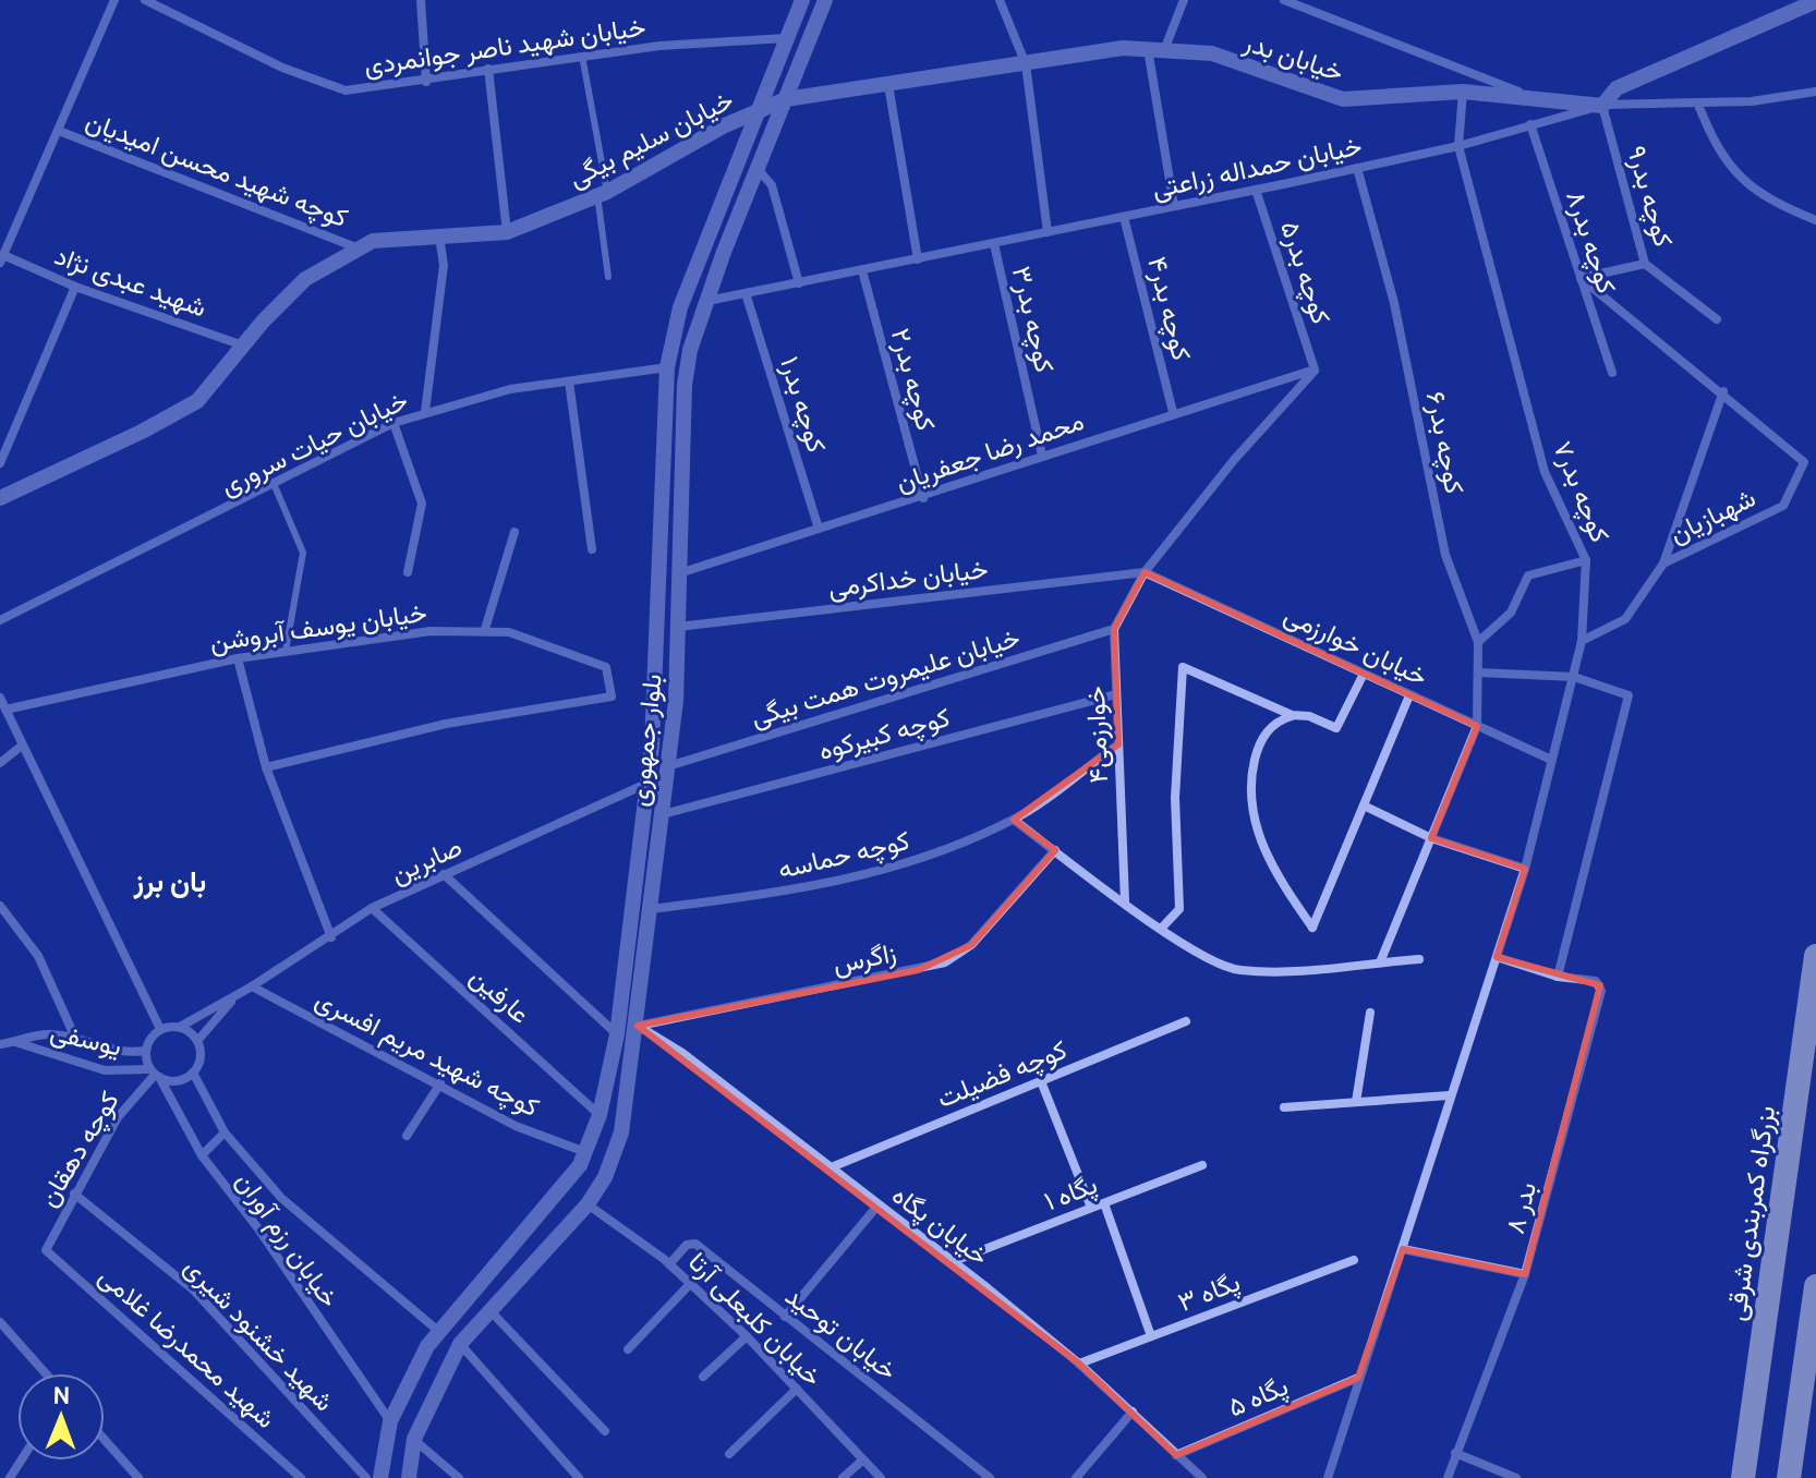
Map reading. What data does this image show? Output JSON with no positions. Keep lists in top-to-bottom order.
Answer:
{
  "streets": {
    "highway": ["بزرگراه کمربندی شرقی"],
    "street": [
      "خیابان شهید ناصر جوانمردی",
      "خیابان بدر",
      "خیابان سلیم بیگی",
      "خیابان حمداله زراعتی",
      "کوچه شهید محسن امیدیان",
      "کوچه بدر۹",
      "کوچه بدر۸",
      "کوچه بدر۵",
      "شهید عبدی نژاد",
      "کوچه بدر۴",
      "کوچه بدر۳",
      "کوچه بدر۲",
      "کوچه بدر۱",
      "خیابان حیات سروری",
      "کوچه بدر۶",
      "محمد رضا جعفریان",
      "کوچه بدر۷",
      "شهبازیان",
      "خیابان خداکرمی",
      "خیابان یوسف آبروشن",
      "خیابان خوارزمی",
      "خیابان علیمروت همت بیگی",
      "کوچه کبیرکوه",
      "خوارزمی۴",
      "بلوار جمهوری",
      "کوچه حماسه",
      "صابرین",
      "زاگرس",
      "عارفین",
      "یوسفی",
      "کوچه شهید مریم افسری",
      "کوچه فضیلت",
      "کوچه دهقان",
      "پگاه ۱",
      "بدر ۸",
      "خیابان پگاه",
      "خیابان رزم آوران",
      "پگاه ۳",
      "خیابان کلبعلی آرتا",
      "خیابان توحید",
      "شهید خشنود شیری",
      "شهید محمدرضا غلامی",
      "پگاه ۵"
    ]
  },
  "crossings": [
    ["خیابان شهید ناصر جوانمردی", "بلوار جمهوری"],
    ["خیابان بدر", "خیابان سلیم بیگی"],
    ["خیابان بدر", "خیابان حمداله زراعتی"],
    ["خیابان بدر", "کوچه بدر۹"],
    ["خیابان بدر", "کوچه بدر۷"],
    ["خیابان بدر", "بلوار جمهوری"],
    ["خیابان سلیم بیگی", "کوچه شهید محسن امیدیان"],
    ["خیابان سلیم بیگی", "شهید عبدی نژاد"],
    ["خیابان سلیم بیگی", "بلوار جمهوری"],
    ["خیابان حمداله زراعتی", "کوچه بدر۹"],
    ["خیابان حمداله زراعتی", "کوچه بدر۸"],
    ["خیابان حمداله زراعتی", "کوچه بدر۵"],
    ["خیابان حمداله زراعتی", "کوچه بدر۴"],
    ["خیابان حمداله زراعتی", "کوچه بدر۳"],
    ["خیابان حمداله زراعتی", "کوچه بدر۲"],
    ["خیابان حمداله زراعتی", "کوچه بدر۱"],
    ["خیابان حمداله زراعتی", "کوچه بدر۶"],
    ["خیابان حمداله زراعتی", "کوچه بدر۷"],
    ["خیابان حمداله زراعتی", "بلوار جمهوری"],
    ["کوچه بدر۵", "محمد رضا جعفریان"],
    ["کوچه بدر۴", "محمد رضا جعفریان"],
    ["کوچه بدر۳", "محمد رضا جعفریان"],
    ["کوچه بدر۲", "محمد رضا جعفریان"],
    ["کوچه بدر۱", "محمد رضا جعفریان"],
    ["خیابان حیات سروری", "بلوار جمهوری"],
    ["کوچه بدر۶", "خیابان خوارزمی"],
    ["محمد رضا جعفریان", "بلوار جمهوری"],
    ["کوچه بدر۷", "خیابان خوارزمی"],
    ["کوچه بدر۷", "پگاه ۵"],
    ["خیابان خداکرمی", "خیابان خوارزمی"],
    ["خیابان خداکرمی", "بلوار جمهوری"],
    ["خیابان علیمروت همت بیگی", "خوارزمی۴"],
    ["خیابان علیمروت همت بیگی", "بلوار جمهوری"],
    ["کوچه کبیرکوه", "خوارزمی۴"],
    ["کوچه کبیرکوه", "بلوار جمهوری"],
    ["خوارزمی۴", "کوچه حماسه"],
    ["بلوار جمهوری", "کوچه حماسه"],
    ["بلوار جمهوری", "صابرین"],
    ["بلوار جمهوری", "زاگرس"],
    ["بلوار جمهوری", "عارفین"],
    ["بلوار جمهوری", "کوچه شهید مریم افسری"],
    ["بلوار جمهوری", "خیابان پگاه"],
    ["بلوار جمهوری", "خیابان رزم آوران"],
    ["بلوار جمهوری", "خیابان کلبعلی آرتا"],
    ["صابرین", "عارفین"],
    ["صابرین", "یوسفی"],
    ["صابرین", "کوچه شهید مریم افسری"],
    ["صابرین", "کوچه دهقان"],
    ["صابرین", "خیابان رزم آوران"],
    ["زاگرس", "خیابان پگاه"],
    ["یوسفی", "کوچه دهقان"],
    ["یوسفی", "خیابان رزم آوران"],
    ["کوچه فضیلت", "خیابان پگاه"],
    ["کوچه دهقان", "خیابان رزم آوران"],
    ["کوچه دهقان", "شهید خشنود شیری"],
    ["کوچه دهقان", "شهید محمدرضا غلامی"],
    ["پگاه ۱", "خیابان پگاه"],
    ["خیابان پگاه", "پگاه ۳"],
    ["خیابان پگاه", "پگاه ۵"],
    ["خیابان کلبعلی آرتا", "خیابان توحید"]
  ],
  "districts": ["بان برز"],
  "north": "top"
}
